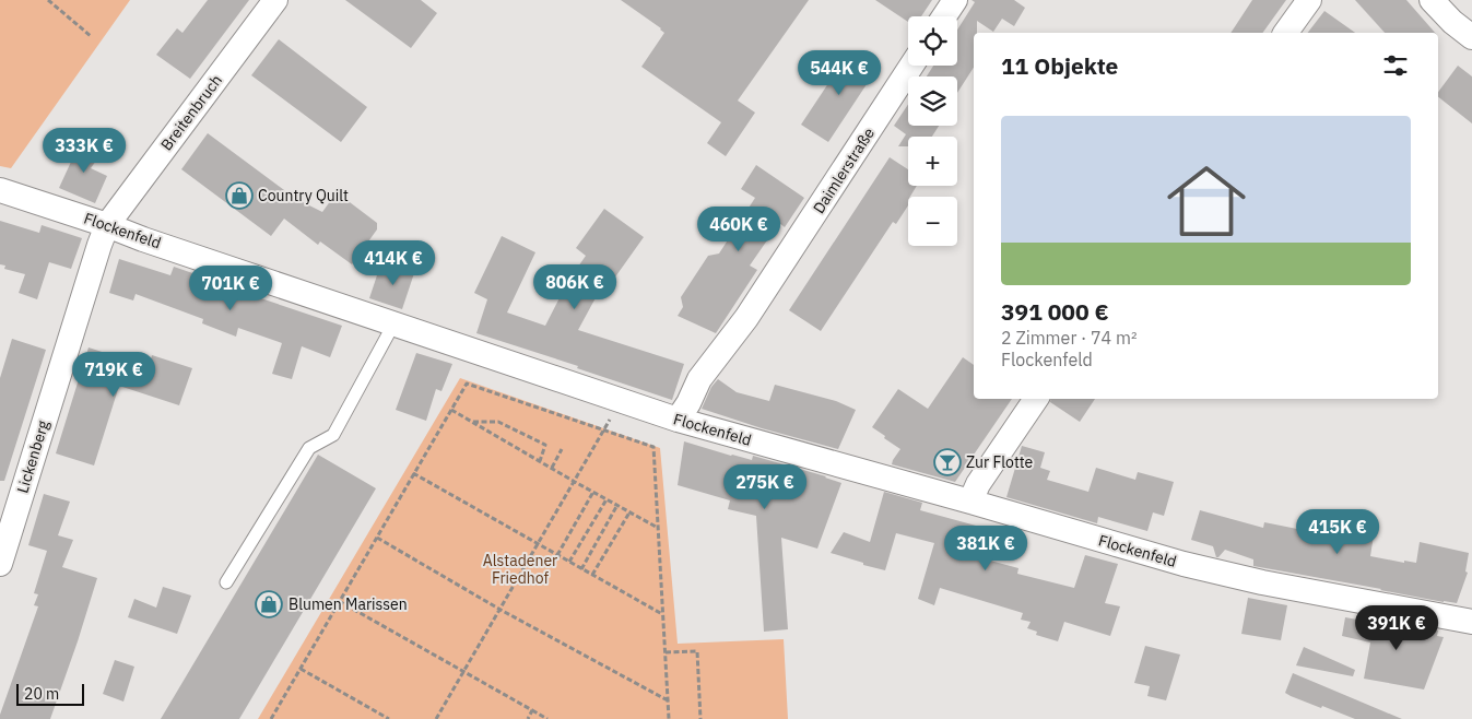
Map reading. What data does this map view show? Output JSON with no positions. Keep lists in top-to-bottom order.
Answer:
{
  "streets": {
    "street": [
      "Breitenbruch",
      "Daimlerstraße",
      "Flockenfeld",
      "Lickenberg"
    ]
  },
  "crossings": [
    ["Breitenbruch", "Flockenfeld"],
    ["Breitenbruch", "Lickenberg"],
    ["Daimlerstraße", "Flockenfeld"],
    ["Flockenfeld", "Lickenberg"]
  ],
  "parks": ["Alstadener Friedhof"],
  "places": {
    "shop": ["Country Quilt", "Blumen Marissen"],
    "bar": ["Zur Flotte"]
  },
  "scale_bar": "20 m",
  "page": {
    "map_buttons": ["+", "−"],
    "heading": "11 Objekte",
    "price": [
      "544K €",
      "333K €",
      "460K €",
      "414K €",
      "806K €",
      "701K €",
      "719K €",
      "275K €",
      "415K €",
      "381K €",
      "391K €"
    ],
    "list": [
      {
        "name": "391 000 €",
        "note": "2 Zimmer · 74 m² · Flockenfeld"
      }
    ],
    "scale": "20 m"
  }
}
